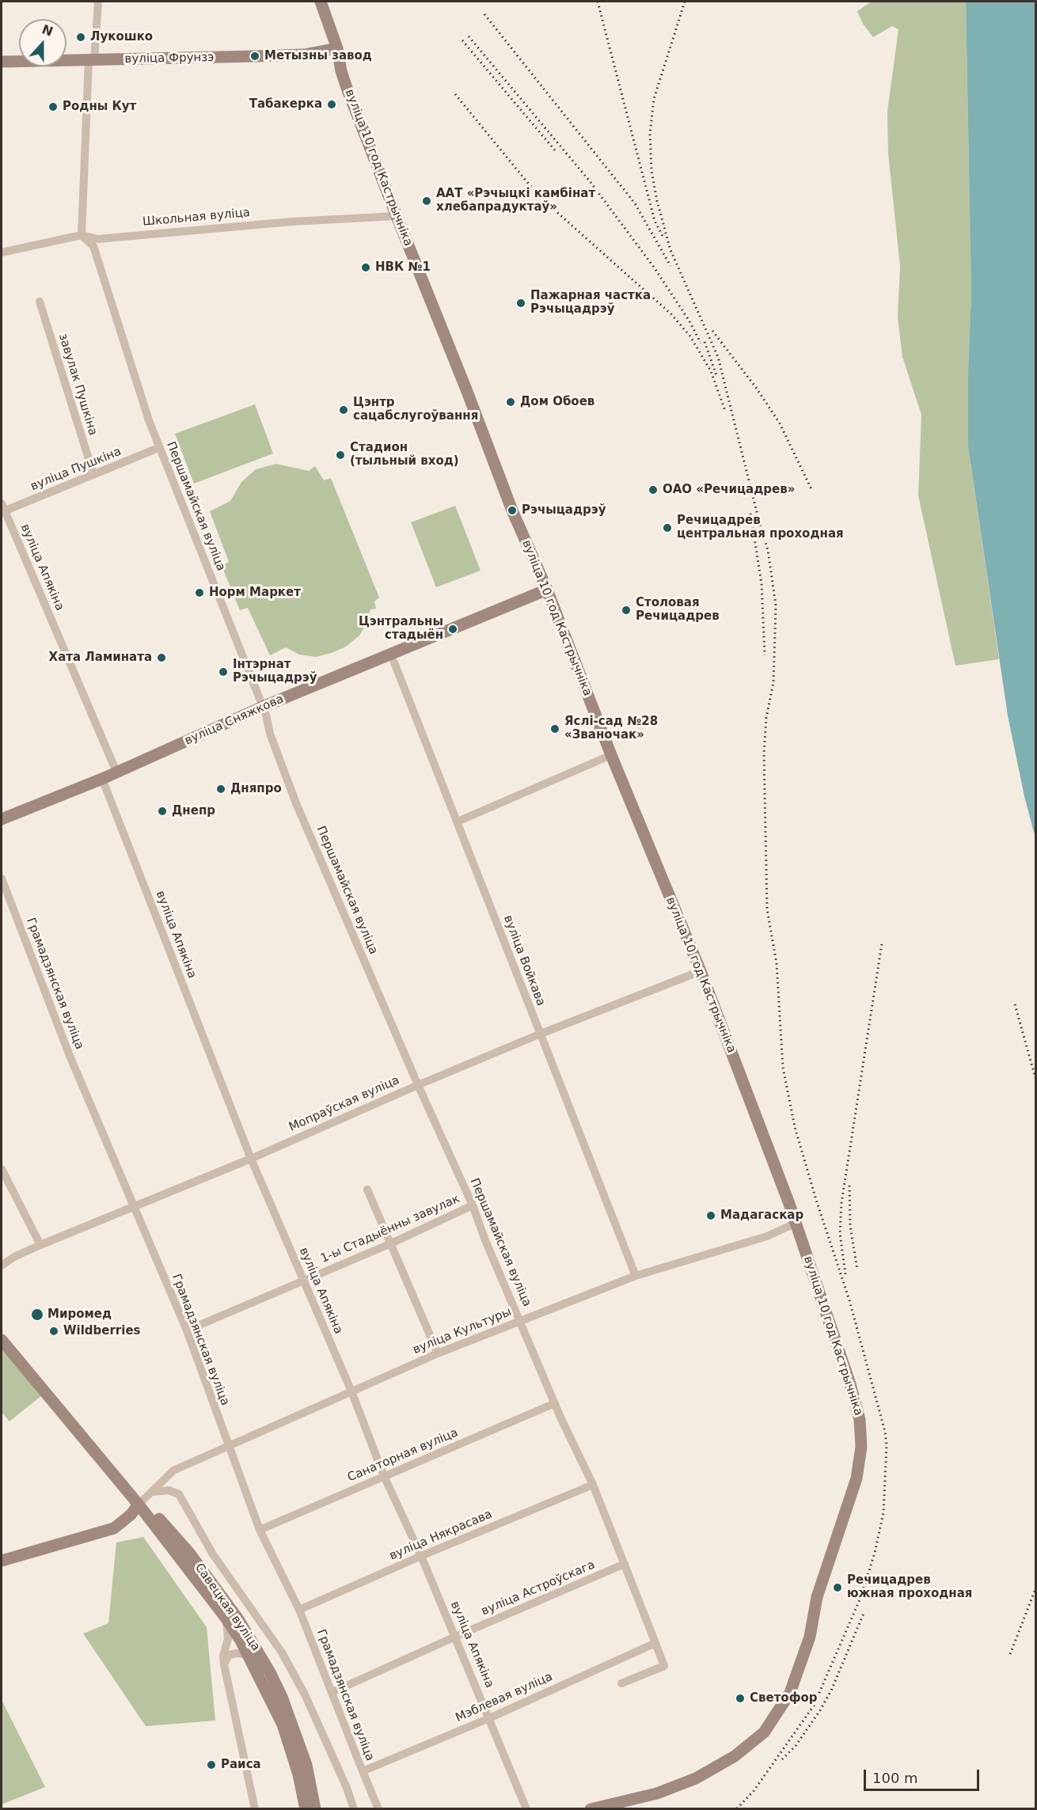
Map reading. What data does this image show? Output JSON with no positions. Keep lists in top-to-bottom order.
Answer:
{
  "streets": {
    "street": [
      "вуліца Фрунзэ",
      "вуліца 10 год Кастрычніка",
      "Школьная вуліца",
      "завулак Пушкіна",
      "вуліца Пушкіна",
      "Першамайская вуліца",
      "вуліца Апякіна",
      "вуліца Сняжкова",
      "вуліца Войкава",
      "Грамадзянская вуліца",
      "Мопраўская вуліца",
      "1-ы Стадыённы завулак",
      "вуліца Культуры",
      "Санаторная вуліца",
      "вуліца Някрасава",
      "вуліца Астроўскага",
      "Савецкая вуліца",
      "Мэблевая вуліца"
    ]
  },
  "crossings": [
    ["вуліца Фрунзэ", "вуліца 10 год Кастрычніка"],
    ["вуліца 10 год Кастрычніка", "Школьная вуліца"],
    ["вуліца 10 год Кастрычніка", "вуліца Сняжкова"],
    ["вуліца 10 год Кастрычніка", "Мопраўская вуліца"],
    ["вуліца 10 год Кастрычніка", "вуліца Культуры"],
    ["Школьная вуліца", "Першамайская вуліца"],
    ["завулак Пушкіна", "вуліца Пушкіна"],
    ["вуліца Пушкіна", "Першамайская вуліца"],
    ["вуліца Пушкіна", "вуліца Апякіна"],
    ["Першамайская вуліца", "вуліца Сняжкова"],
    ["Першамайская вуліца", "Мопраўская вуліца"],
    ["Першамайская вуліца", "1-ы Стадыённы завулак"],
    ["Першамайская вуліца", "вуліца Культуры"],
    ["Першамайская вуліца", "Санаторная вуліца"],
    ["Першамайская вуліца", "вуліца Някрасава"],
    ["Першамайская вуліца", "вуліца Астроўскага"],
    ["Першамайская вуліца", "Мэблевая вуліца"],
    ["вуліца Апякіна", "вуліца Сняжкова"],
    ["вуліца Апякіна", "Мопраўская вуліца"],
    ["вуліца Апякіна", "1-ы Стадыённы завулак"],
    ["вуліца Апякіна", "вуліца Культуры"],
    ["вуліца Апякіна", "Санаторная вуліца"],
    ["вуліца Апякіна", "вуліца Някрасава"],
    ["вуліца Апякіна", "вуліца Астроўскага"],
    ["вуліца Апякіна", "Мэблевая вуліца"],
    ["вуліца Сняжкова", "вуліца Войкава"],
    ["вуліца Войкава", "Мопраўская вуліца"],
    ["вуліца Войкава", "вуліца Культуры"],
    ["Грамадзянская вуліца", "Мопраўская вуліца"],
    ["Грамадзянская вуліца", "1-ы Стадыённы завулак"],
    ["Грамадзянская вуліца", "вуліца Культуры"],
    ["Грамадзянская вуліца", "Санаторная вуліца"],
    ["Грамадзянская вуліца", "вуліца Някрасава"],
    ["Грамадзянская вуліца", "вуліца Астроўскага"],
    ["Грамадзянская вуліца", "Мэблевая вуліца"],
    ["вуліца Культуры", "Савецкая вуліца"]
  ],
  "places": [
    "Лукошко",
    "Метызны завод",
    "Табакерка",
    "Родны Кут",
    "ААТ «Рэчыцкі камбінат хлебапрадуктаў»",
    "НВК №1",
    "Пажарная частка Рэчыцадрэў",
    "Дом Обоев",
    "Цэнтр сацабслугоўвання",
    "Стадион (тыльный вход)",
    "ОАО «Речицадрев»",
    "Рэчыцадрэў",
    "Речицадрев центральная проходная",
    "Норм Маркет",
    "Столовая Речицадрев",
    "Цэнтральны стадыён",
    "Хата Ламината",
    "Інтэрнат Рэчыцадрэў",
    "Яслі-сад №28 «Званочак»",
    "Дняпро",
    "Днепр",
    "Мадагаскар",
    "Миромед",
    "Wildberries",
    "Речицадрев южная проходная",
    "Светофор",
    "Раиса"
  ],
  "scale_bar": "100 m",
  "north": "top"
}
